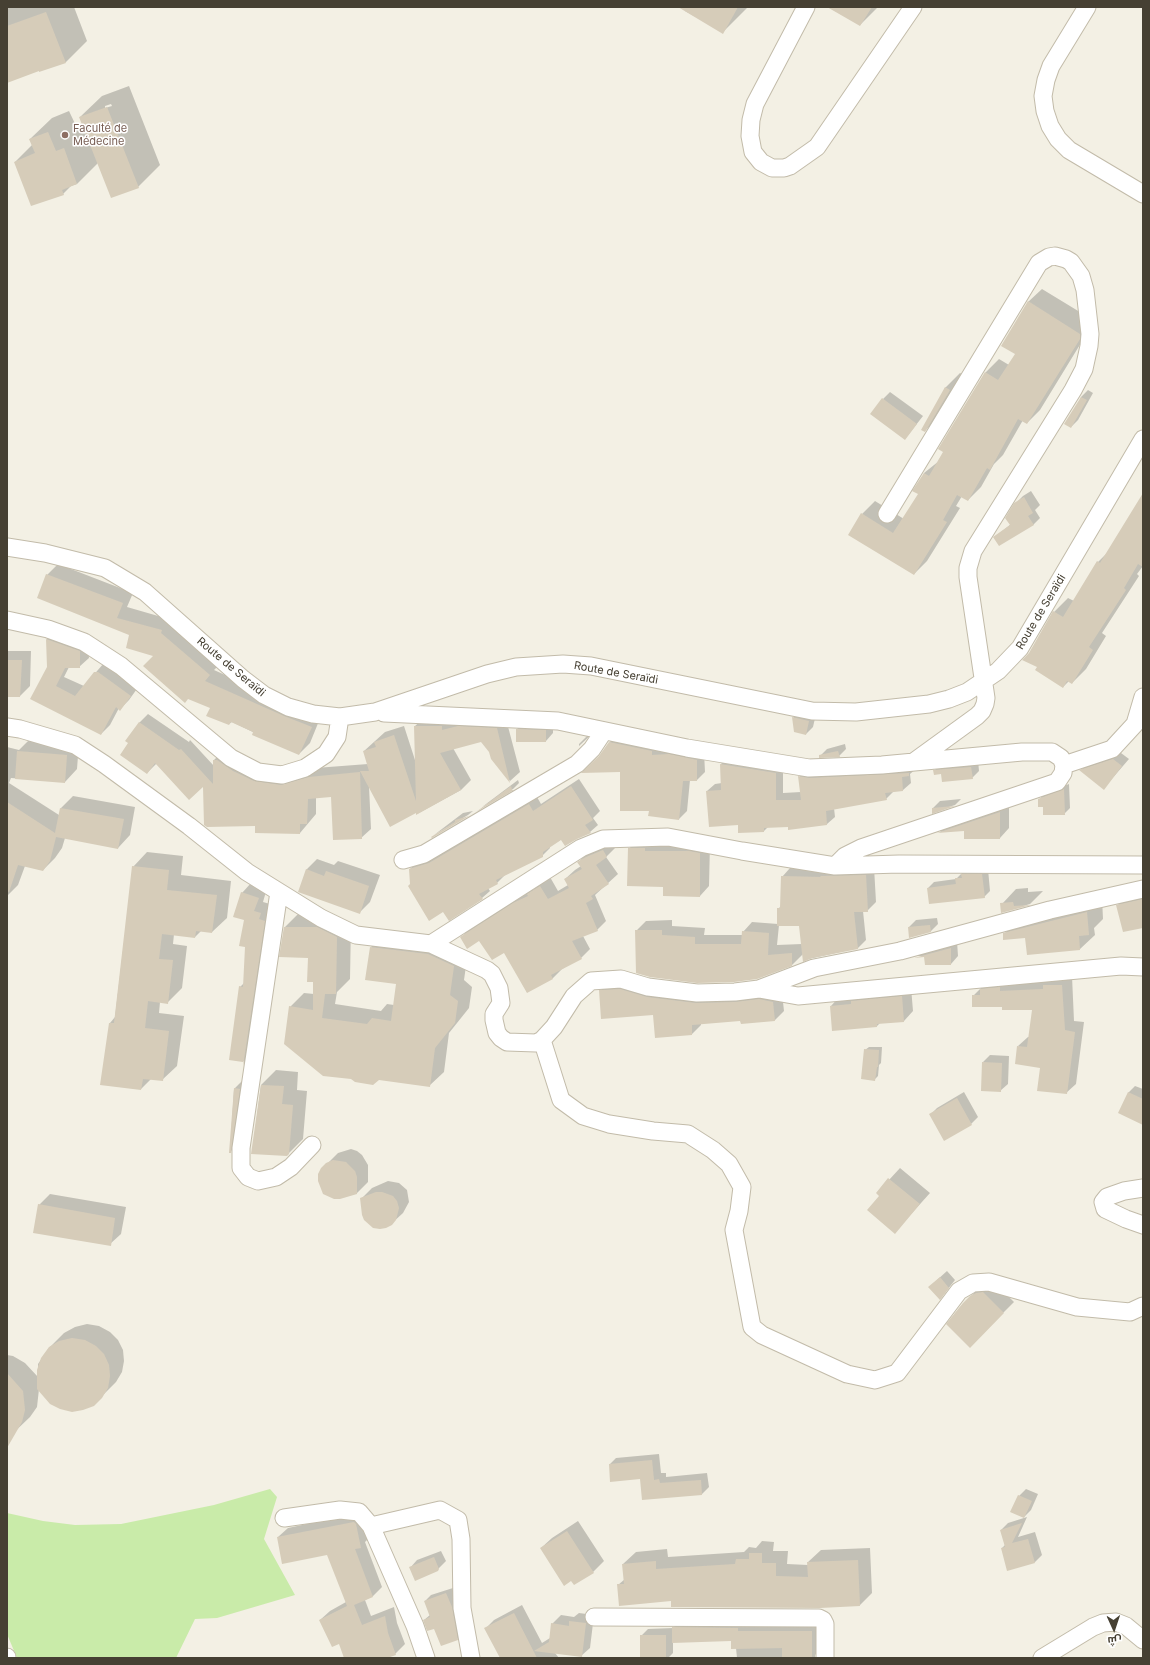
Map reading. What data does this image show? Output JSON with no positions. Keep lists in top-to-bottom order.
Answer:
{
  "streets": {
    "street": ["Route de Seraïdi"]
  },
  "places": ["Faculté de Médecine"],
  "north": "bottom"
}
